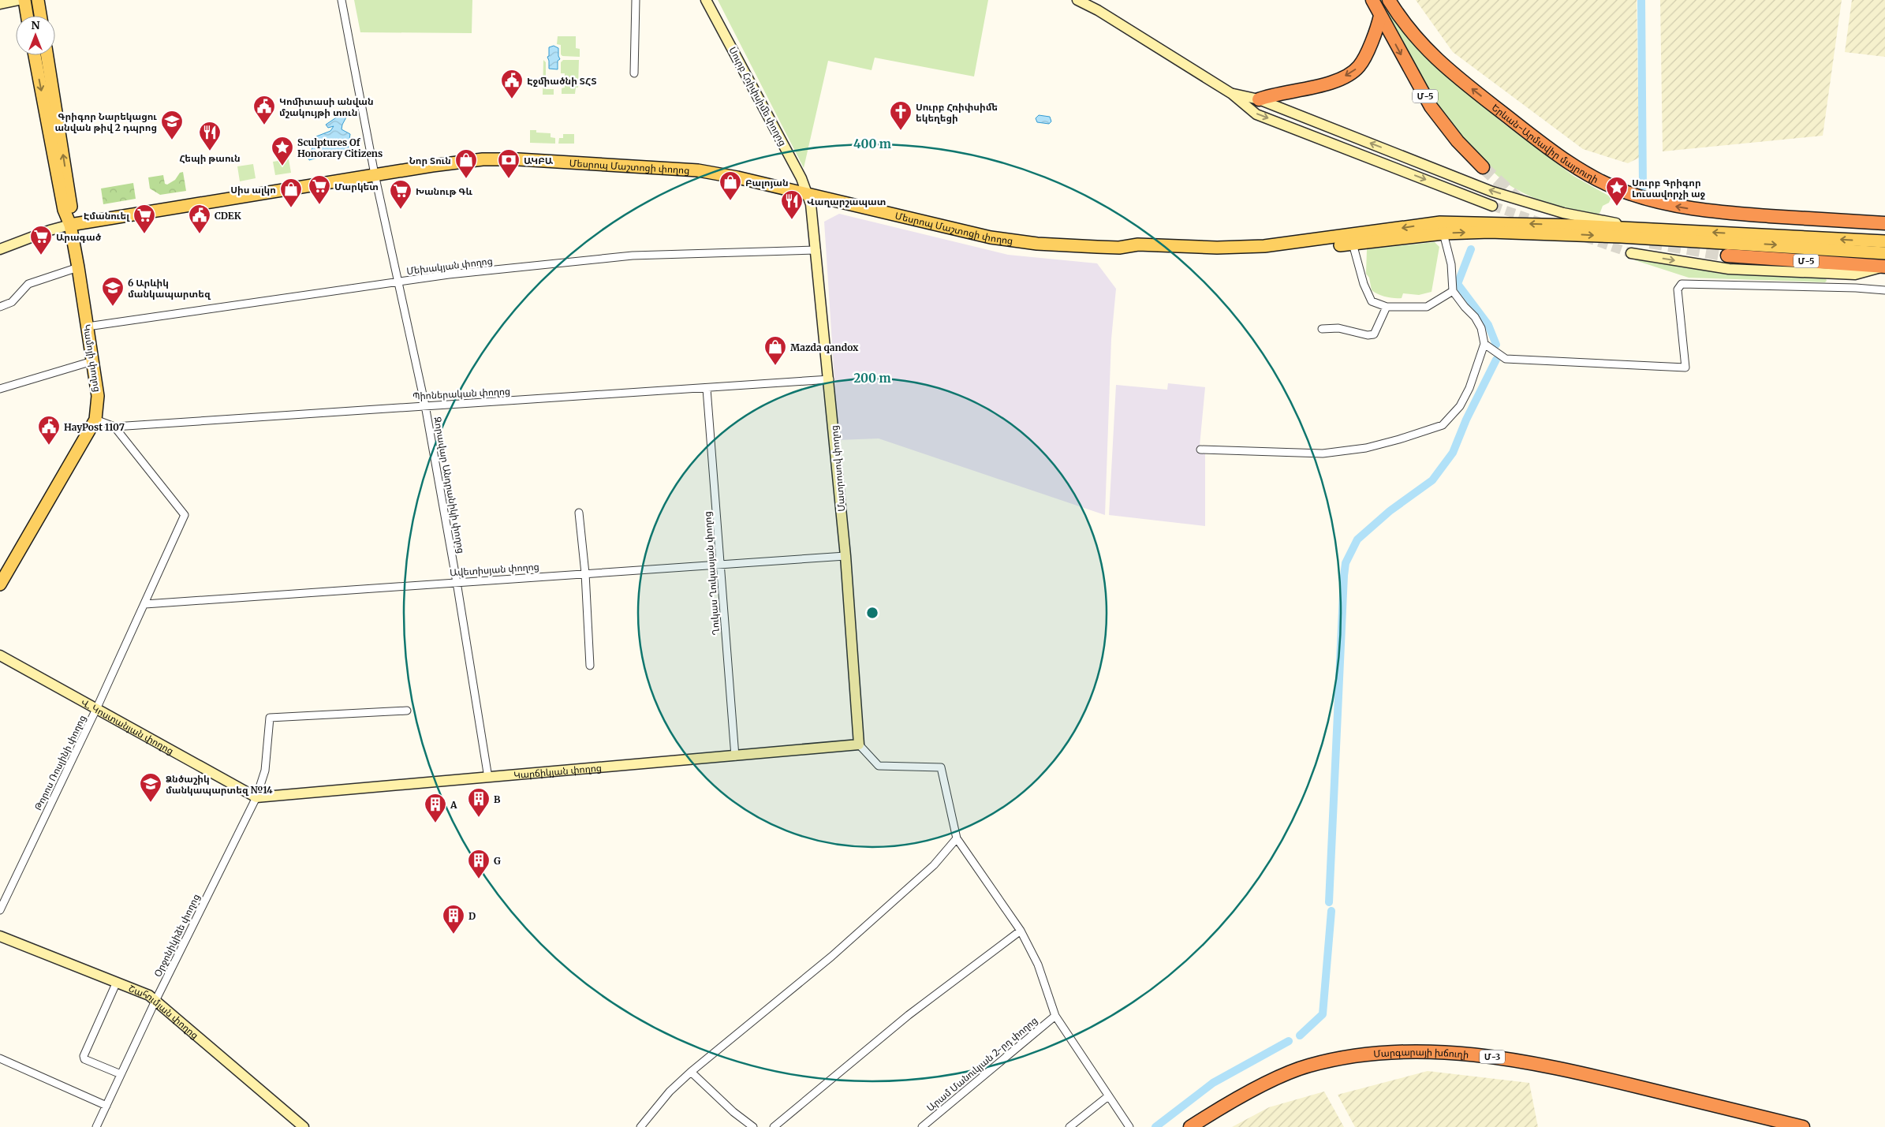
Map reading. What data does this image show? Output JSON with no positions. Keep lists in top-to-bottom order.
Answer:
{
  "streets": {
    "highway": [
      "Մ-5",
      "Երևան-Արմավիր մայրուղի",
      "Մարգարայի խճուղի",
      "Մ-3"
    ],
    "main road": ["Մեսրոպ Մաշտոցի փողոց", "Կամոյի փողոց"],
    "street": [
      "Սուրբ Հռիփսիմե փողոց",
      "Մեխակյան փողոց",
      "Պիոներական փողոց",
      "Մատրոսով փողոց",
      "Զորավար Անդրանիկի փողոց",
      "Ավետիսյան փողոց",
      "Ղուկաս Ղուկասյան փողոց",
      "Վ. Կոստանյան փողոց",
      "Թորոս Ռոսլինի փողոց",
      "Կարճիկյան փողոց",
      "Օրջոնիկիձե փողոց",
      "Շահումյան փողոց",
      "Արամ Մանուկյան 2-րդ փողոց"
    ]
  },
  "crossings": [
    ["Սուրբ Հռիփսիմե փողոց", "Մեսրոպ Մաշտոցի փողոց"],
    ["Սուրբ Հռիփսիմե փողոց", "Մատրոսով փողոց"],
    ["Մեսրոպ Մաշտոցի փողոց", "Կամոյի փողոց"],
    ["Մեսրոպ Մաշտոցի փողոց", "Մատրոսով փողոց"],
    ["Մեսրոպ Մաշտոցի փողոց", "Զորավար Անդրանիկի փողոց"],
    ["Մեխակյան փողոց", "Կամոյի փողոց"],
    ["Մեխակյան փողոց", "Մատրոսով փողոց"],
    ["Մեխակյան փողոց", "Զորավար Անդրանիկի փողոց"],
    ["Կամոյի փողոց", "Պիոներական փողոց"],
    ["Պիոներական փողոց", "Մատրոսով փողոց"],
    ["Պիոներական փողոց", "Զորավար Անդրանիկի փողոց"],
    ["Պիոներական փողոց", "Ղուկաս Ղուկասյան փողոց"],
    ["Պիոներական փողոց", "Թորոս Ռոսլինի փողոց"],
    ["Մատրոսով փողոց", "Ավետիսյան փողոց"],
    ["Մատրոսով փողոց", "Կարճիկյան փողոց"],
    ["Զորավար Անդրանիկի փողոց", "Ավետիսյան փողոց"],
    ["Զորավար Անդրանիկի փողոց", "Կարճիկյան փողոց"],
    ["Ավետիսյան փողոց", "Ղուկաս Ղուկասյան փողոց"],
    ["Ավետիսյան փողոց", "Թորոս Ռոսլինի փողոց"],
    ["Ղուկաս Ղուկասյան փողոց", "Կարճիկյան փողոց"],
    ["Վ. Կոստանյան փողոց", "Թորոս Ռոսլինի փողոց"],
    ["Վ. Կոստանյան փողոց", "Կարճիկյան փողոց"],
    ["Վ. Կոստանյան փողոց", "Օրջոնիկիձե փողոց"],
    ["Կարճիկյան փողոց", "Օրջոնիկիձե փողոց"],
    ["Օրջոնիկիձե փողոց", "Շահումյան փողոց"]
  ],
  "one_way": ["Երևան-Արմավիր մայրուղի"],
  "places": {
    "public building": [
      "Էջմիածնի ՏՀՏ",
      "Կոմիտասի անվան մշակույթի տուն",
      "CDEK",
      "HayPost 1107"
    ],
    "church": ["Սուրբ Հռիփսիմե եկեղեցի"],
    "school or university": ["Գրիգոր Նարեկացու անվան թիվ 2 դպրոց", "6 Արևիկ մանկապարտեզ", "Ձնծաշիկ մանկապարտեզ №14"],
    "restaurant": ["Հեպի թաուն", "Վաղարշապատ"],
    "place": ["Sculptures Of Honorary Citizens", "Սուրբ Գրիգոր Լուսավորչի աջ"],
    "shop": [
      "Նոր Տուն",
      "Բալոյան",
      "Սիս ալկո",
      "Mazda qandox"
    ],
    "bank": ["ԱԿԲԱ"],
    "supermarket": [
      "Մարկետ",
      "Խանութ Գև",
      "Էմանուել",
      "Արագած"
    ],
    "building": [
      "B",
      "A",
      "G",
      "D"
    ]
  },
  "north": "top",
  "rings": ["400 m", "200 m"]
}
